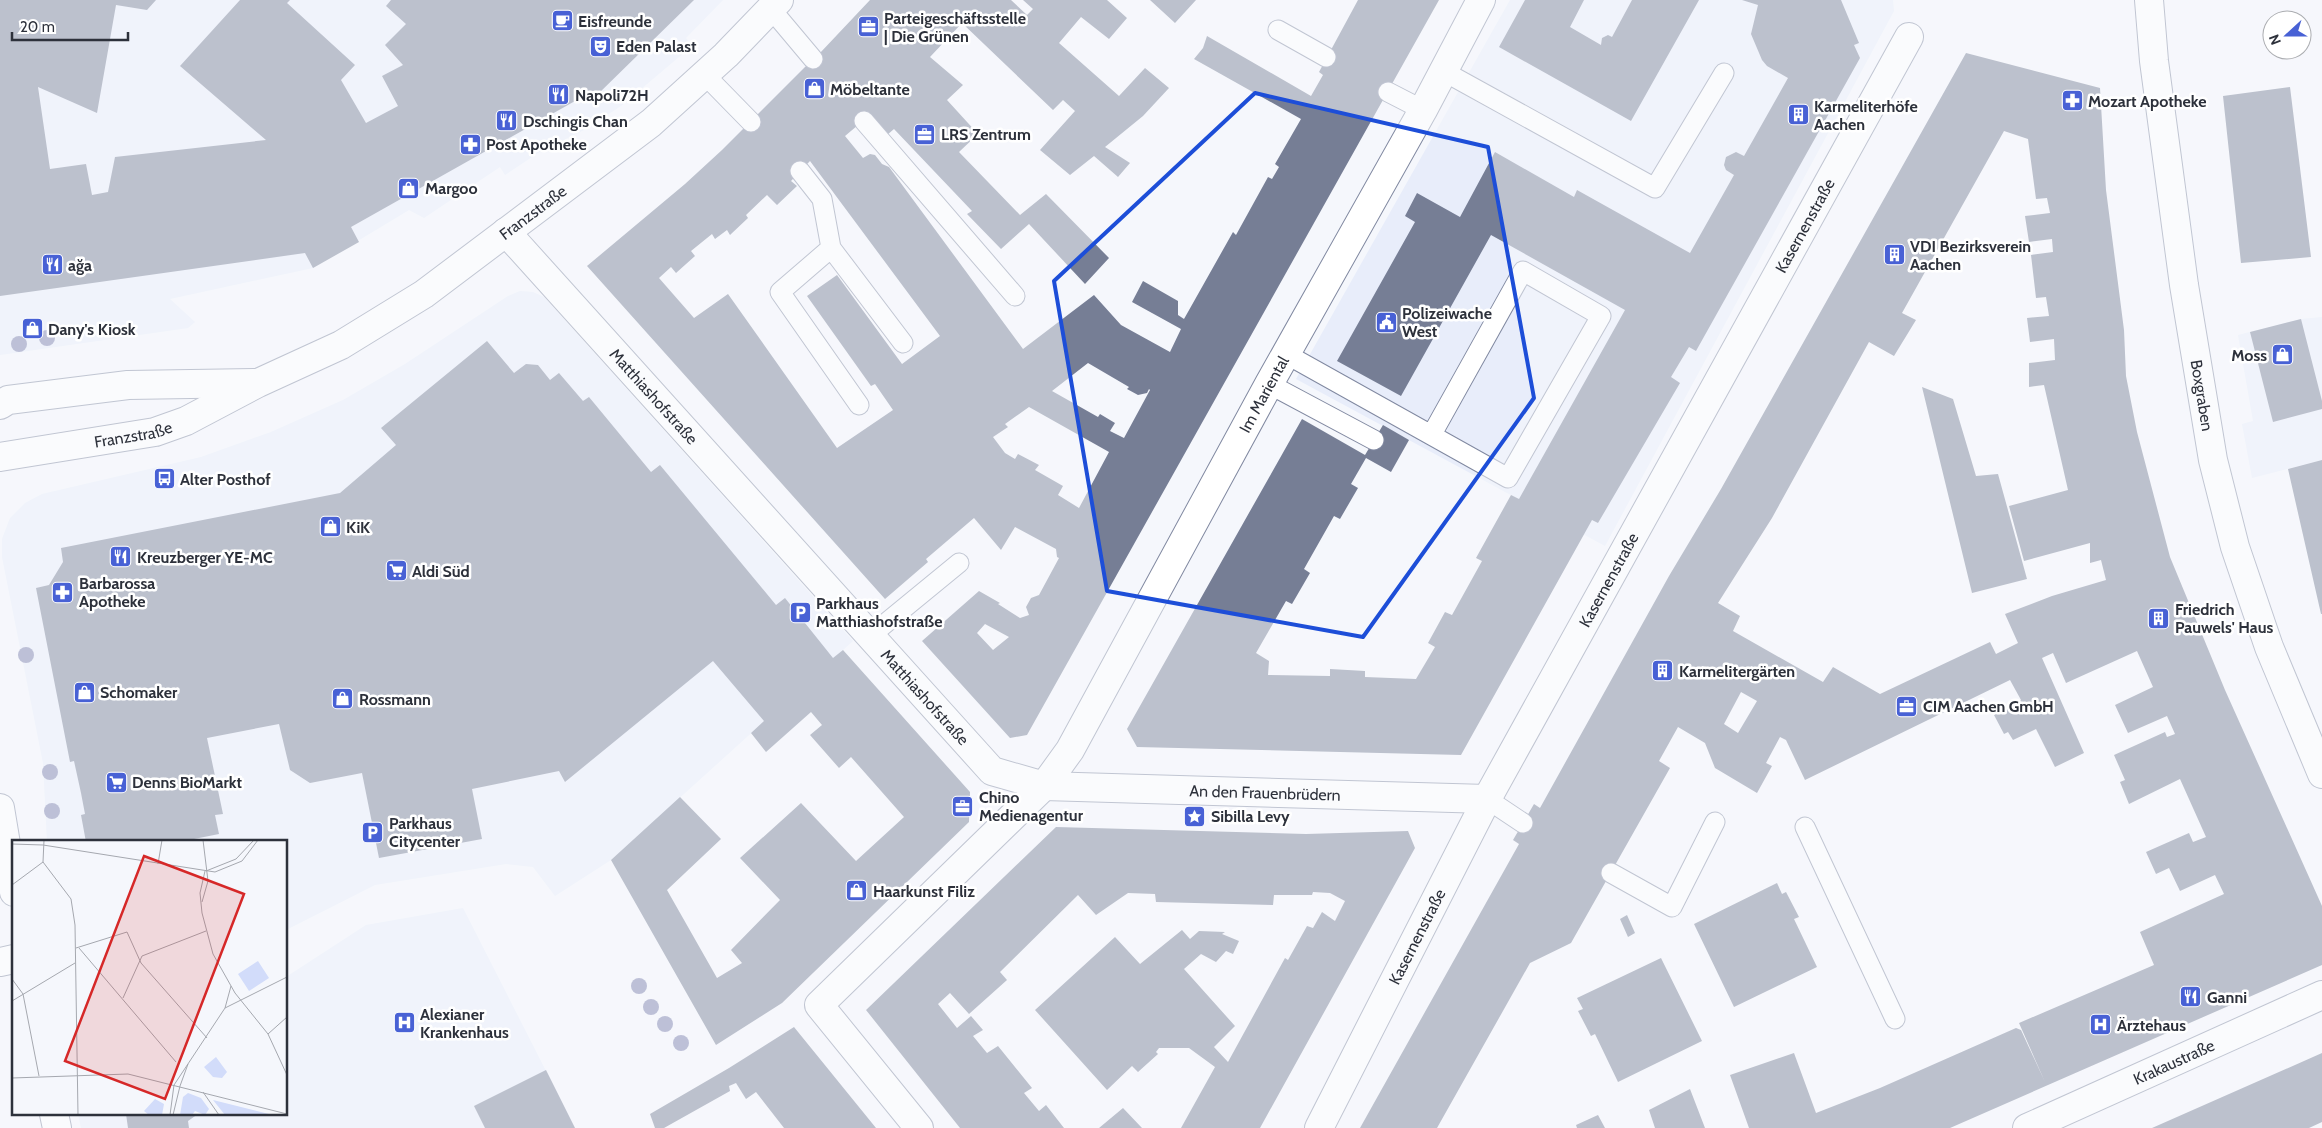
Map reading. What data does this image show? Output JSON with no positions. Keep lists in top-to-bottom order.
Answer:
{
  "streets": {
    "street": [
      "Franzstraße",
      "Kasernenstraße",
      "Im Mariental",
      "Boxgraben",
      "Matthiashofstraße",
      "An den Frauenbrüdern",
      "Krakaustraße"
    ]
  },
  "crossings": [
    ["Franzstraße", "Matthiashofstraße"],
    ["Kasernenstraße", "An den Frauenbrüdern"],
    ["Im Mariental", "Matthiashofstraße"],
    ["Im Mariental", "An den Frauenbrüdern"],
    ["Matthiashofstraße", "An den Frauenbrüdern"]
  ],
  "places": {
    "cafe": ["Eisfreunde"],
    "office": [
      "Parteigeschäftsstelle | Die Grünen",
      "LRS Zentrum",
      "CIM Aachen GmbH",
      "Chino Medienagentur"
    ],
    "theatre": ["Eden Palast"],
    "shop": [
      "Möbeltante",
      "Margoo",
      "Dany's Kiosk",
      "Moss",
      "KiK",
      "Schomaker",
      "Rossmann",
      "Haarkunst Filiz"
    ],
    "restaurant": [
      "Napoli72H",
      "Dschingis Chan",
      "ağa",
      "Kreuzberger YE-MC",
      "Ganni"
    ],
    "pharmacy": ["Mozart Apotheke", "Post Apotheke", "Barbarossa Apotheke"],
    "building": [
      "Karmeliterhöfe Aachen",
      "VDI Bezirksverein Aachen",
      "Friedrich Pauwels' Haus",
      "Karmelitergärten"
    ],
    "public building": ["Polizeiwache West"],
    "bus stop": ["Alter Posthof"],
    "supermarket": ["Aldi Süd", "Denns BioMarkt"],
    "parking": ["Parkhaus Matthiashofstraße", "Parkhaus Citycenter"],
    "place": ["Sibilla Levy"],
    "hospital": ["Alexianer Krankenhaus", "Ärztehaus"]
  },
  "scale_bar": "20 m",
  "north": "left"
}
